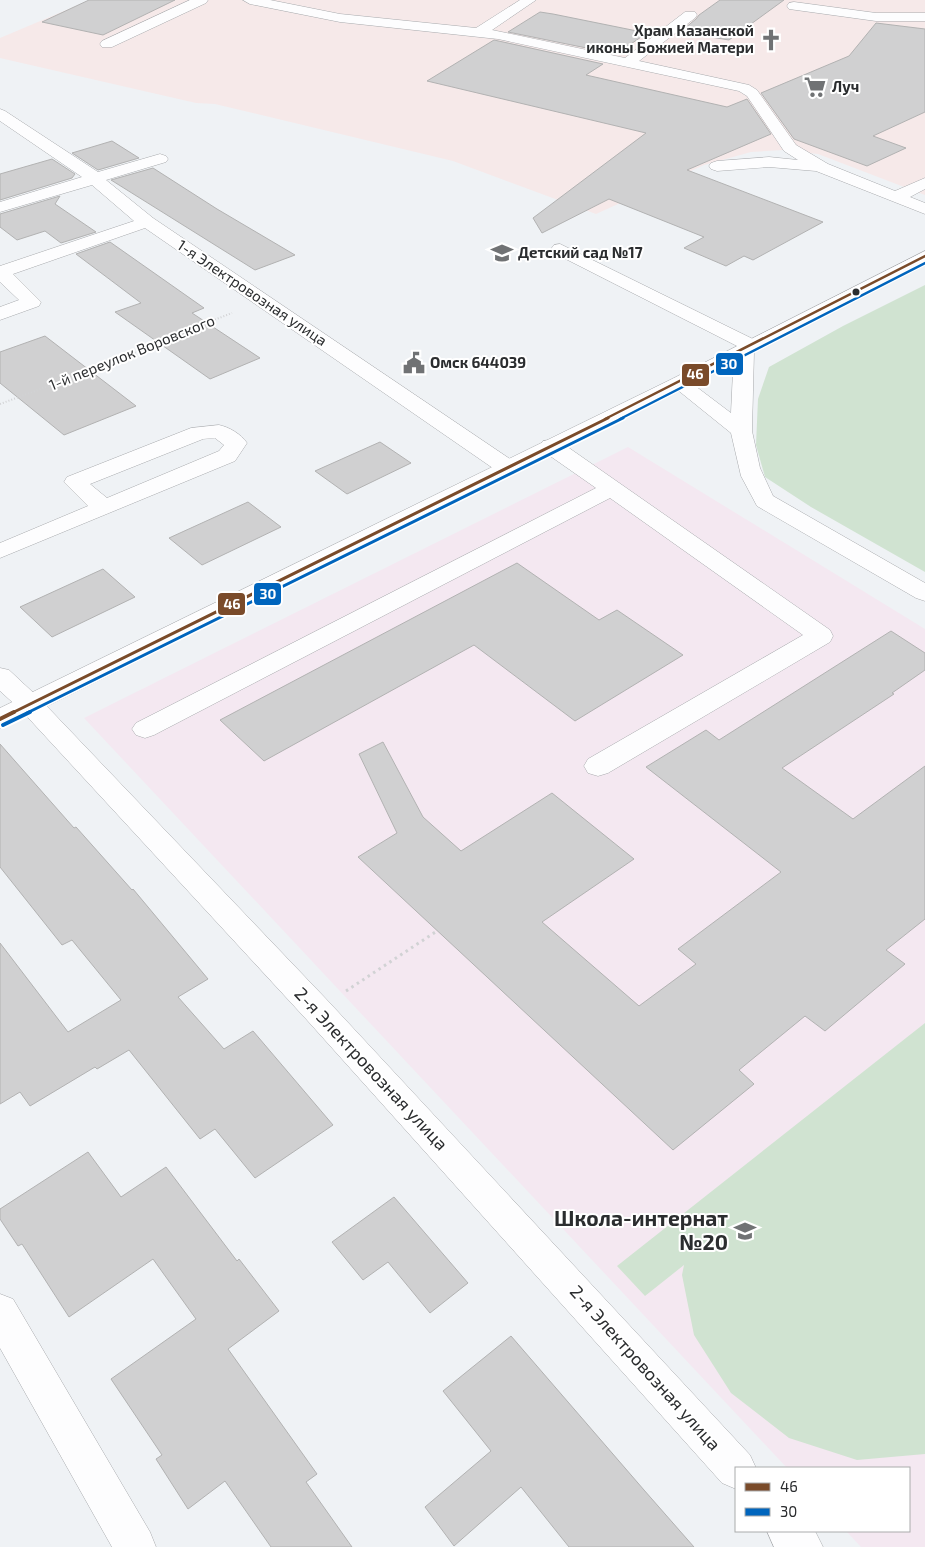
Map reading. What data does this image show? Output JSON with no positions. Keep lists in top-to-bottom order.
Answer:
{
  "streets": {
    "street": ["1-я Электровозная улица", "2-я Электровозная улица"],
    "path": ["1-й переулок Воровского"]
  },
  "crossings": [
    ["1-я Электровозная улица", "1-й переулок Воровского"]
  ],
  "places": {
    "church": ["Храм Казанской иконы Божией Матери"],
    "supermarket": ["Луч"],
    "school or university": ["Детский сад №17", "Школа-интернат №20"],
    "public building": ["Омск 644039"]
  },
  "lines": ["transit line 46", "transit line 30"],
  "legend": ["46", "30"]
}
